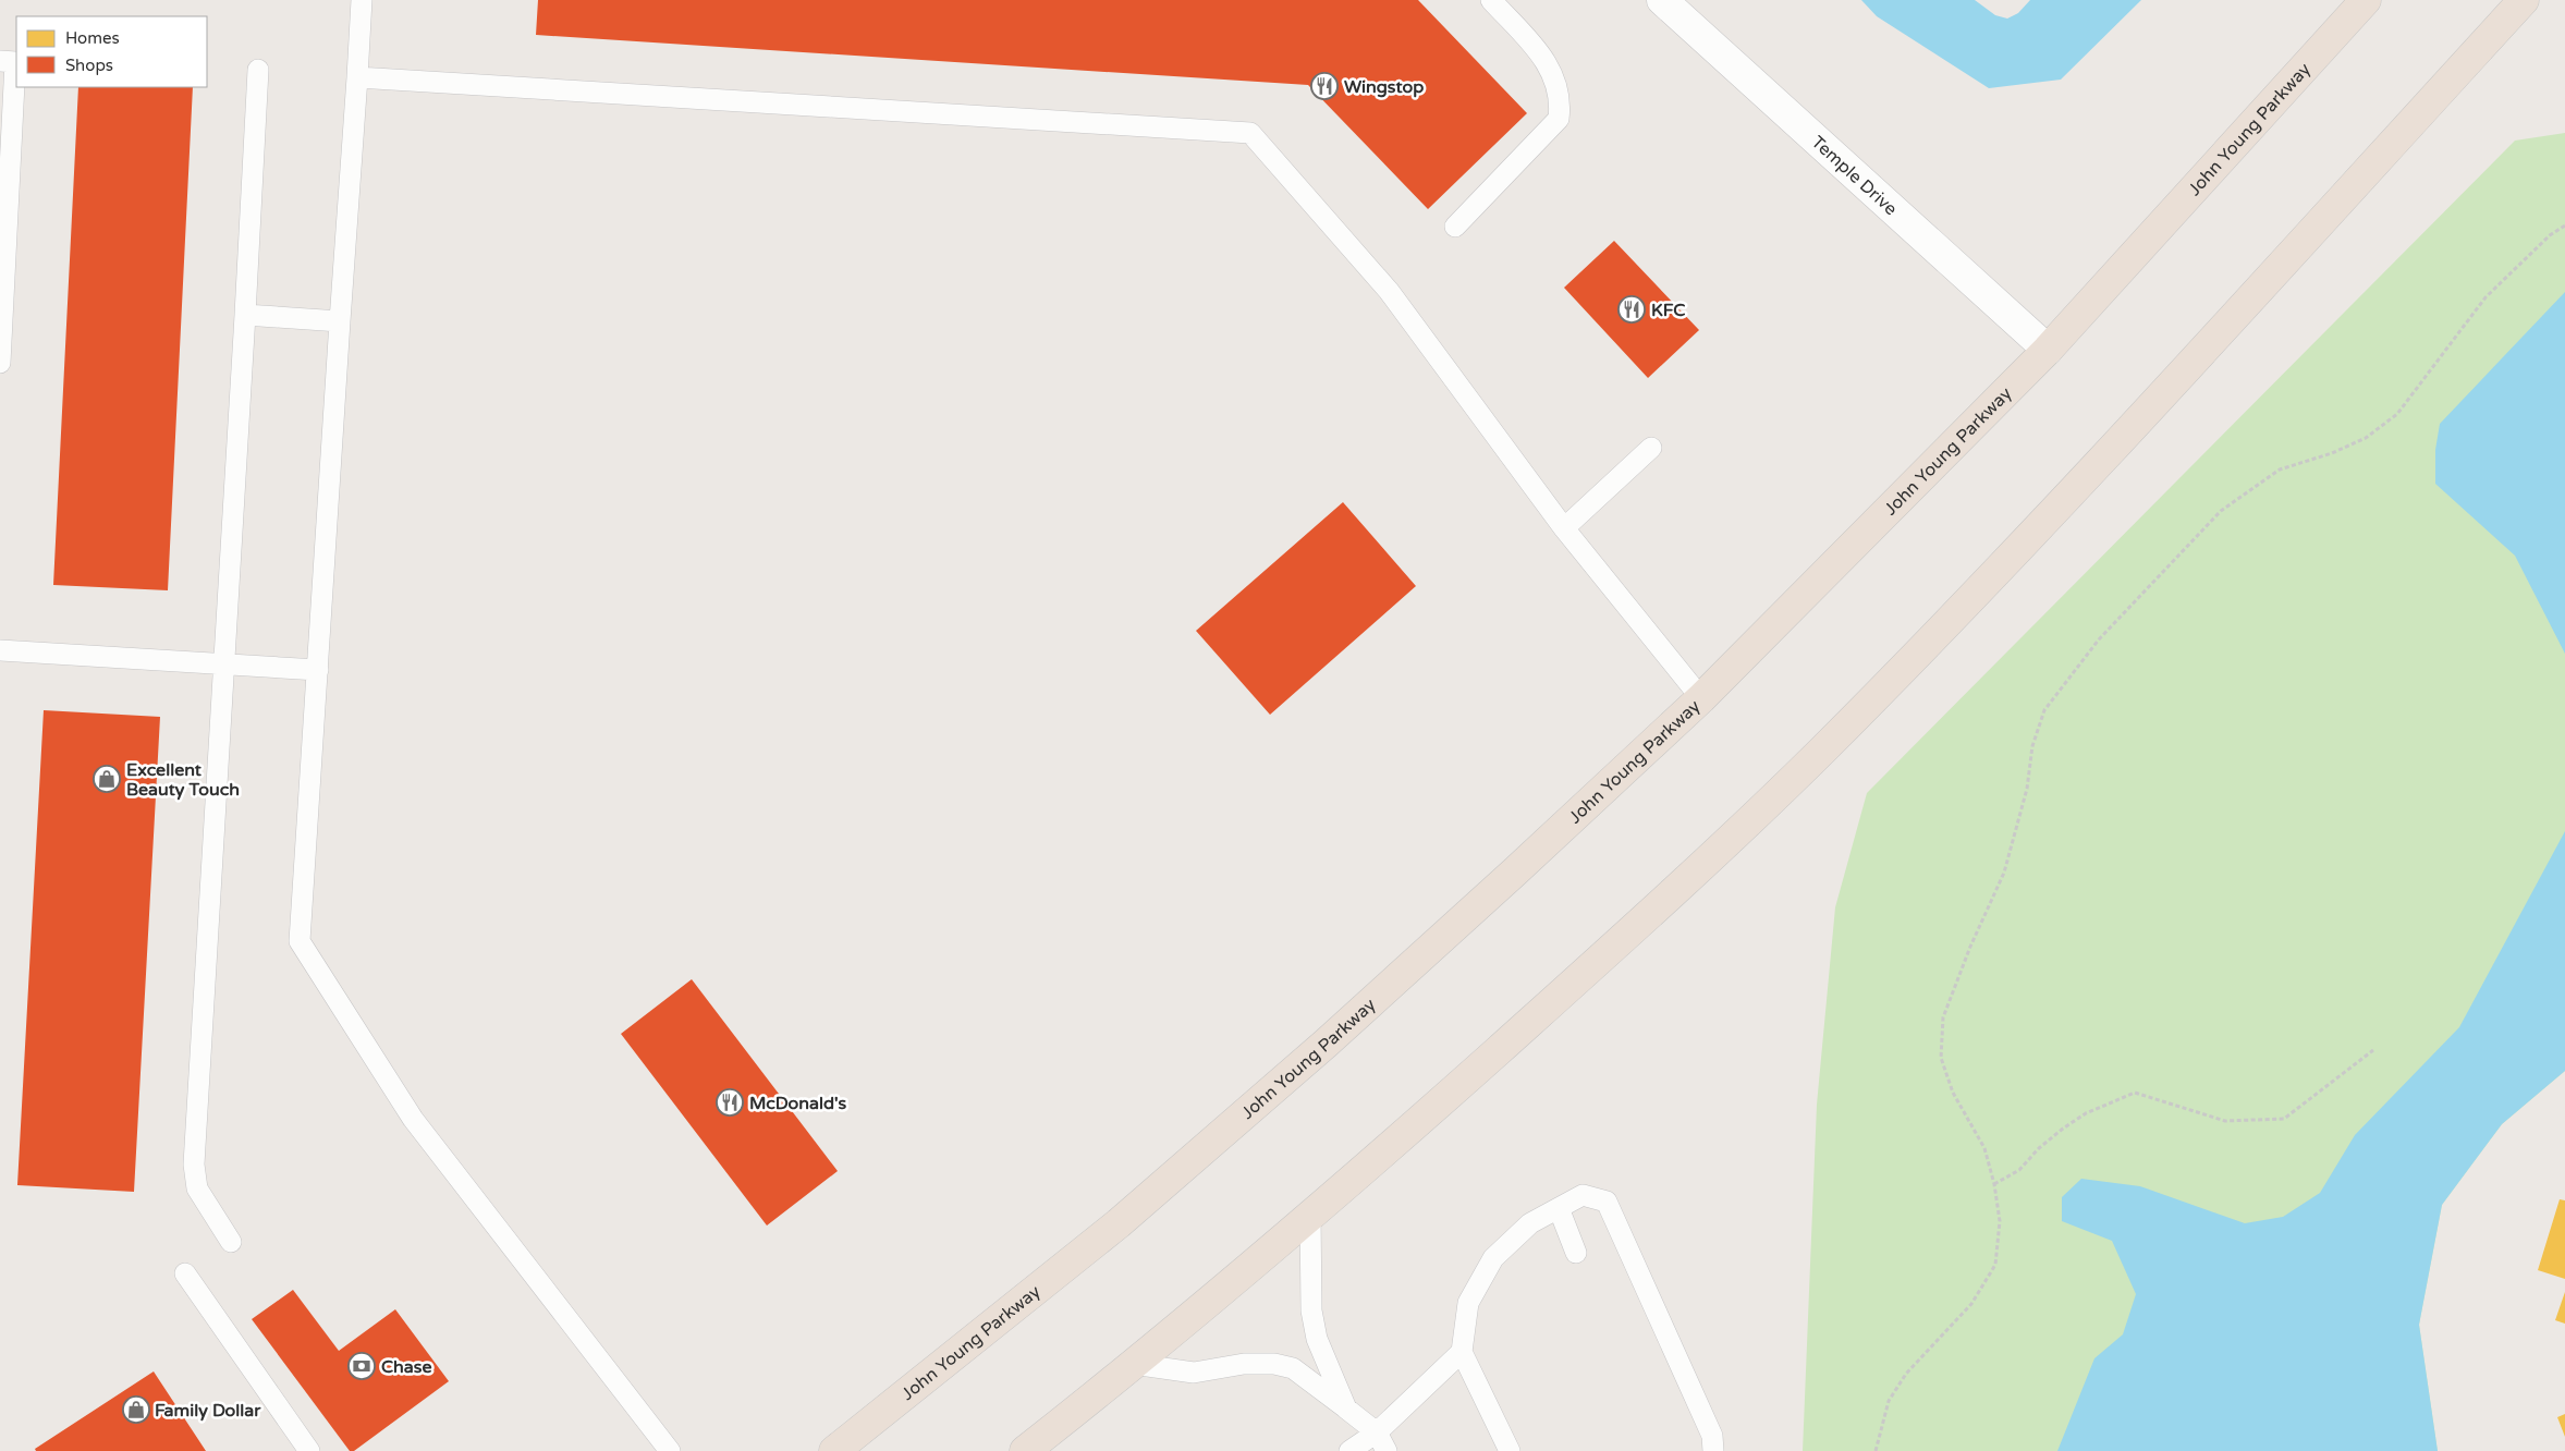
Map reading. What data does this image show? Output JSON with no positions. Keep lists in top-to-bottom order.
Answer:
{
  "streets": {
    "highway": ["John Young Parkway"],
    "street": ["Temple Drive"]
  },
  "crossings": [
    ["John Young Parkway", "Temple Drive"]
  ],
  "places": {
    "restaurant": ["Wingstop", "KFC", "McDonald's"],
    "shop": ["Excellent Beauty Touch", "Family Dollar"],
    "bank": ["Chase"]
  },
  "legend": ["Homes", "Shops"]
}
